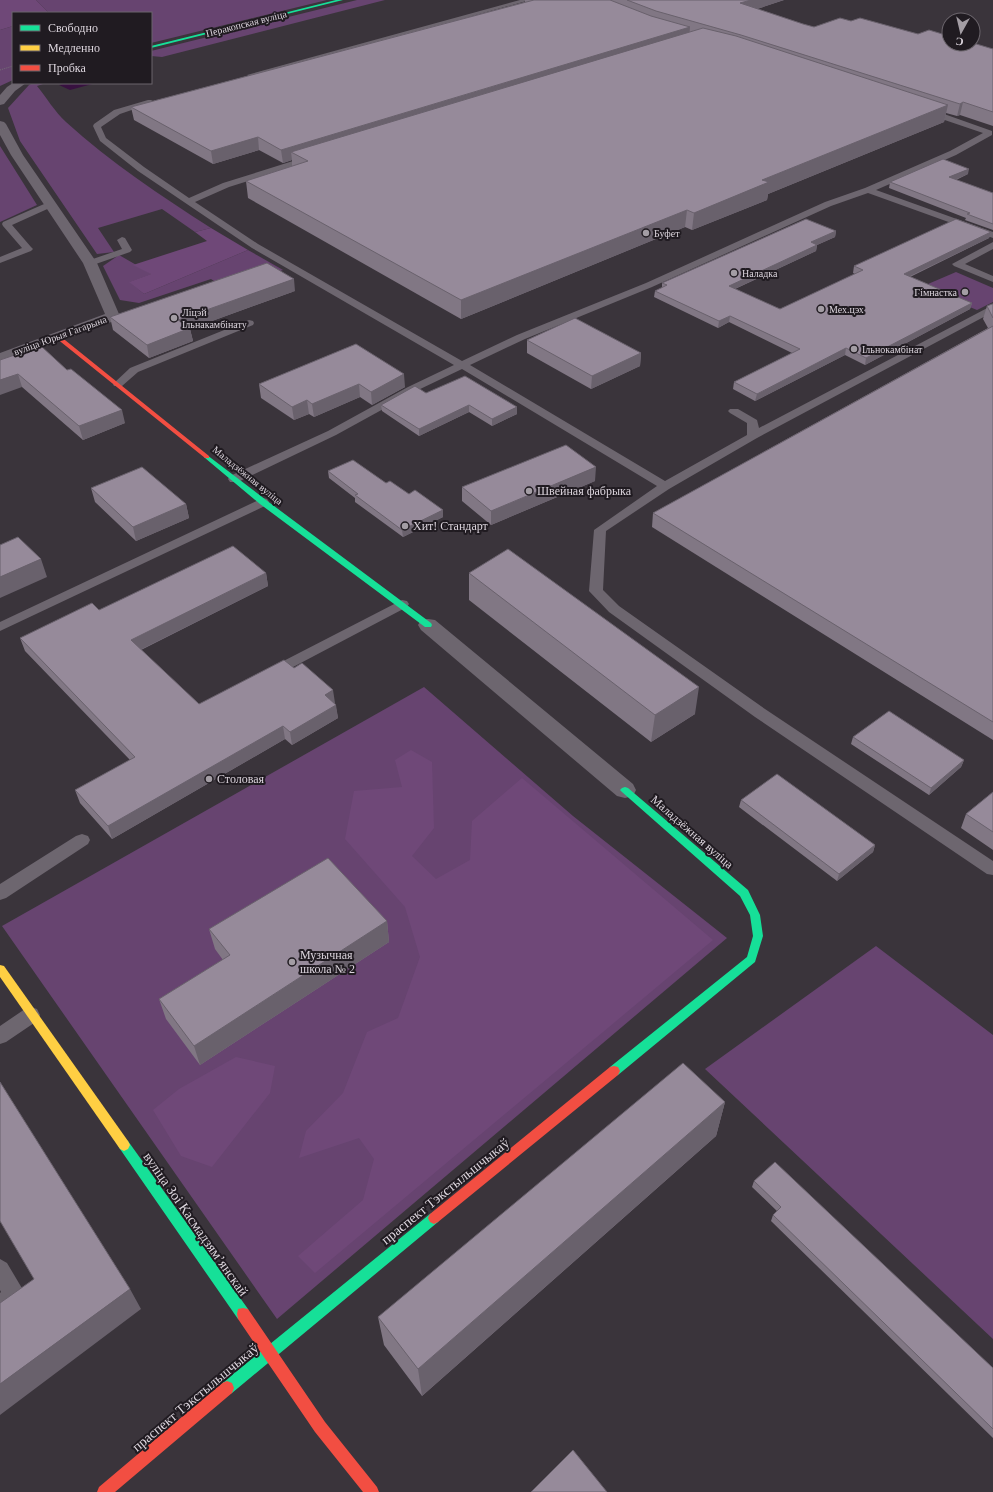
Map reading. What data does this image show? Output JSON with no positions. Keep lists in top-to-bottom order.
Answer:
{
  "streets": {
    "street": [
      "Перакопская вуліца",
      "вуліца Юрыя Гагарына",
      "Маладзёжная вуліца",
      "праспект Тэкстыльшчыкаў",
      "вуліца Зоі Касмадзямʼянскай"
    ]
  },
  "crossings": [
    ["вуліца Юрыя Гагарына", "Маладзёжная вуліца"],
    ["Маладзёжная вуліца", "праспект Тэкстыльшчыкаў"],
    ["праспект Тэкстыльшчыкаў", "вуліца Зоі Касмадзямʼянскай"]
  ],
  "places": [
    "Буфет",
    "Наладка",
    "Гімнастка",
    "Мех.цэх",
    "Ліцэй Ільнакамбінату",
    "Ільнокамбінат",
    "Швейная фабрыка",
    "Хит! Стандарт",
    "Столовая",
    "Музычная школа № 2"
  ],
  "legend": ["Свободно", "Медленно", "Пробка"],
  "north": "bottom"
}
